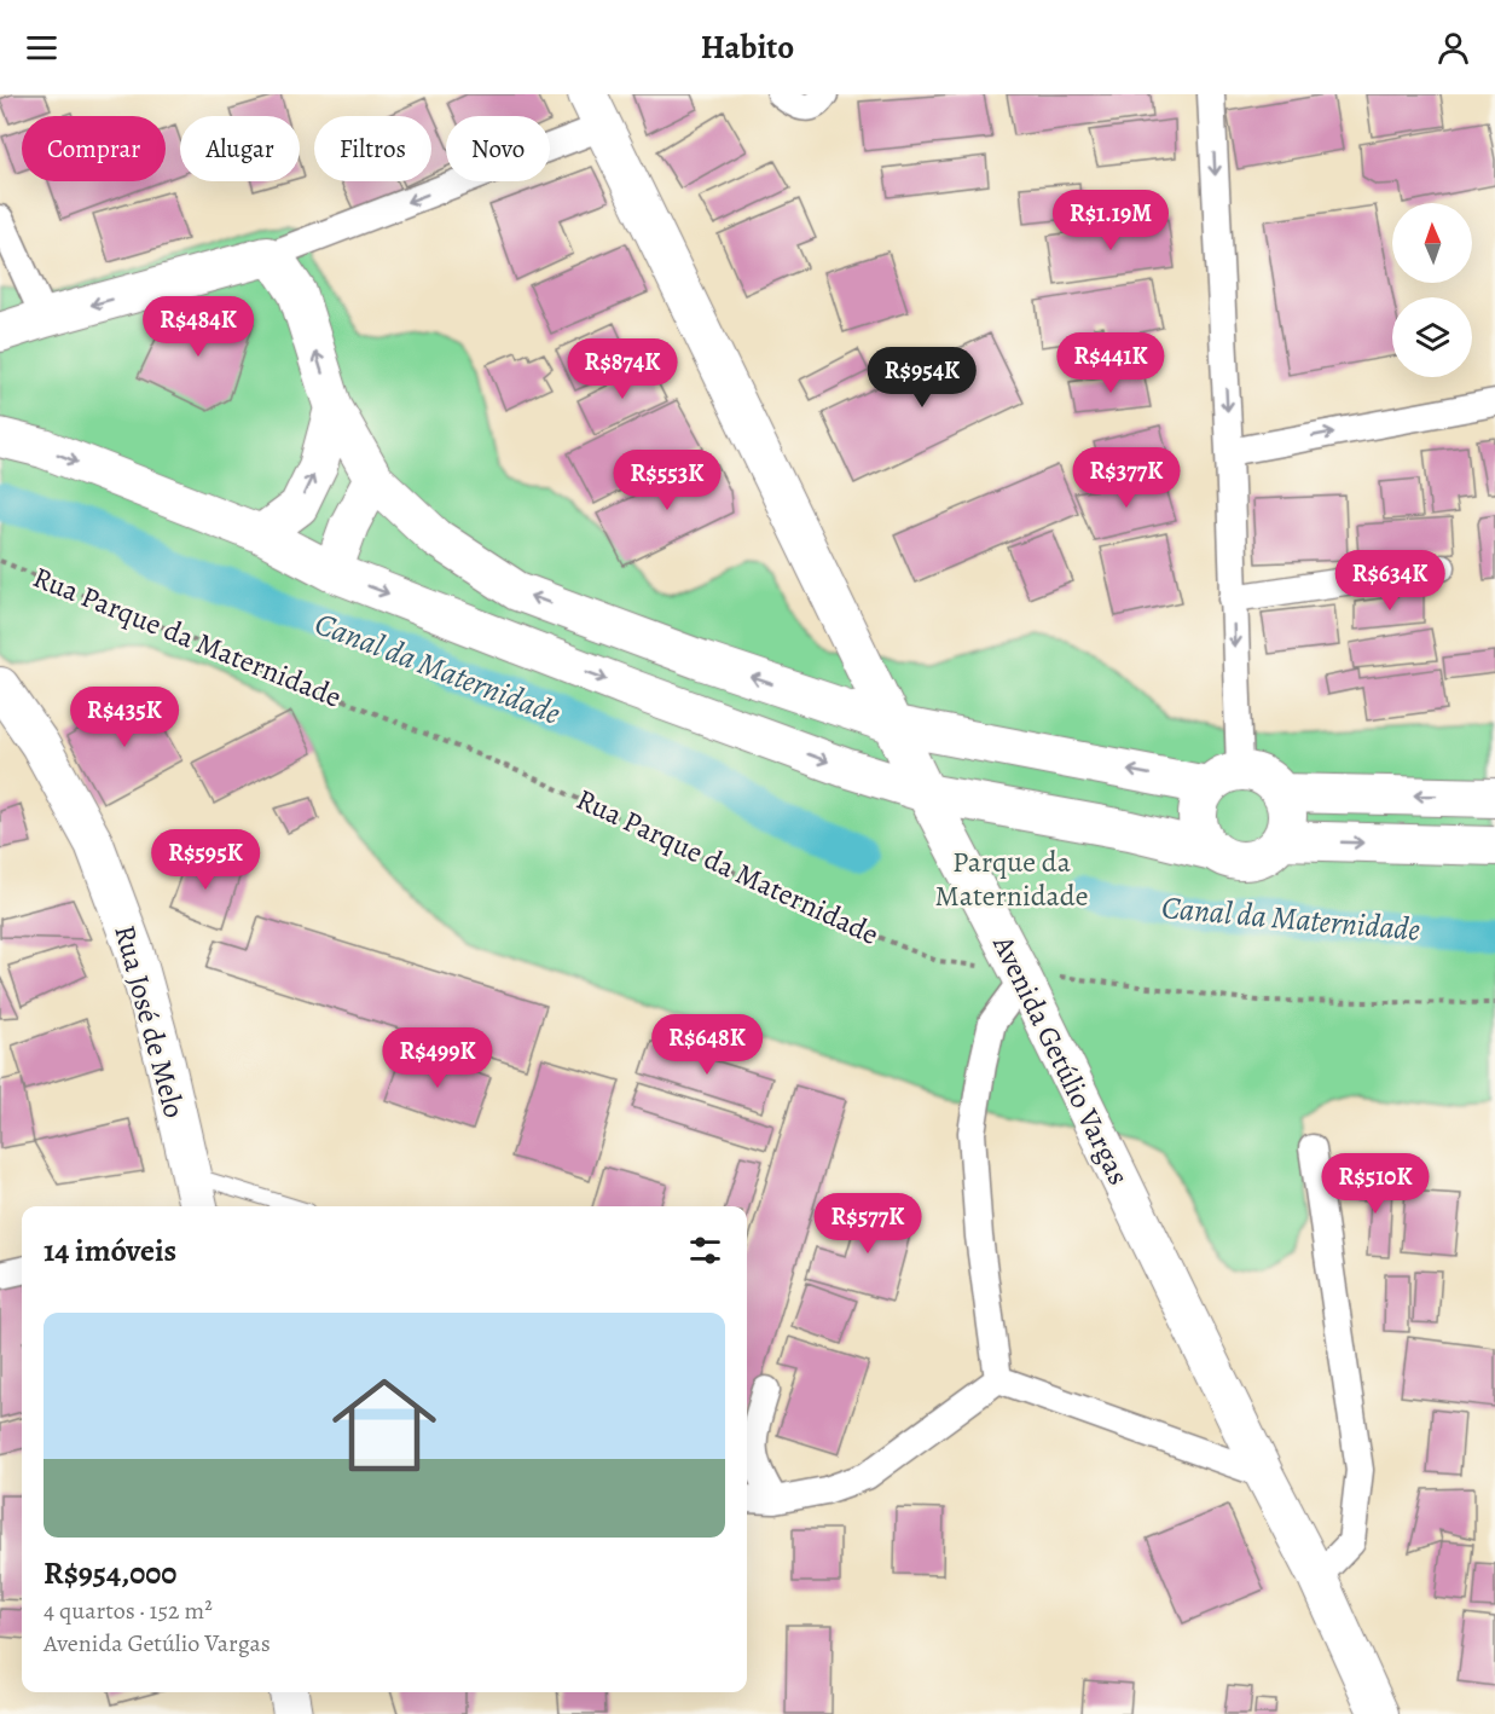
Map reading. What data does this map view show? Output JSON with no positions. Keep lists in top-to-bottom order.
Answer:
{
  "streets": {
    "street": ["Rua José de Melo", "Avenida Getúlio Vargas"],
    "path": ["Rua Parque da Maternidade"]
  },
  "crossings": [
    ["Rua Parque da Maternidade", "Avenida Getúlio Vargas"]
  ],
  "water": ["Canal da Maternidade"],
  "parks": ["Parque da Maternidade"],
  "north": "top",
  "page": {
    "header": "Habito",
    "chip": [
      "Comprar",
      "Alugar",
      "Filtros",
      "Novo"
    ],
    "price": [
      "R$1.19M",
      "R$484K",
      "R$441K",
      "R$874K",
      "R$954K",
      "R$377K",
      "R$553K",
      "R$634K",
      "R$435K",
      "R$595K",
      "R$648K",
      "R$499K",
      "R$510K",
      "R$577K"
    ],
    "heading": "14 imóveis",
    "list": [
      {
        "name": "R$954,000",
        "note": "4 quartos · 152 m² · Avenida Getúlio Vargas"
      }
    ]
  }
}
